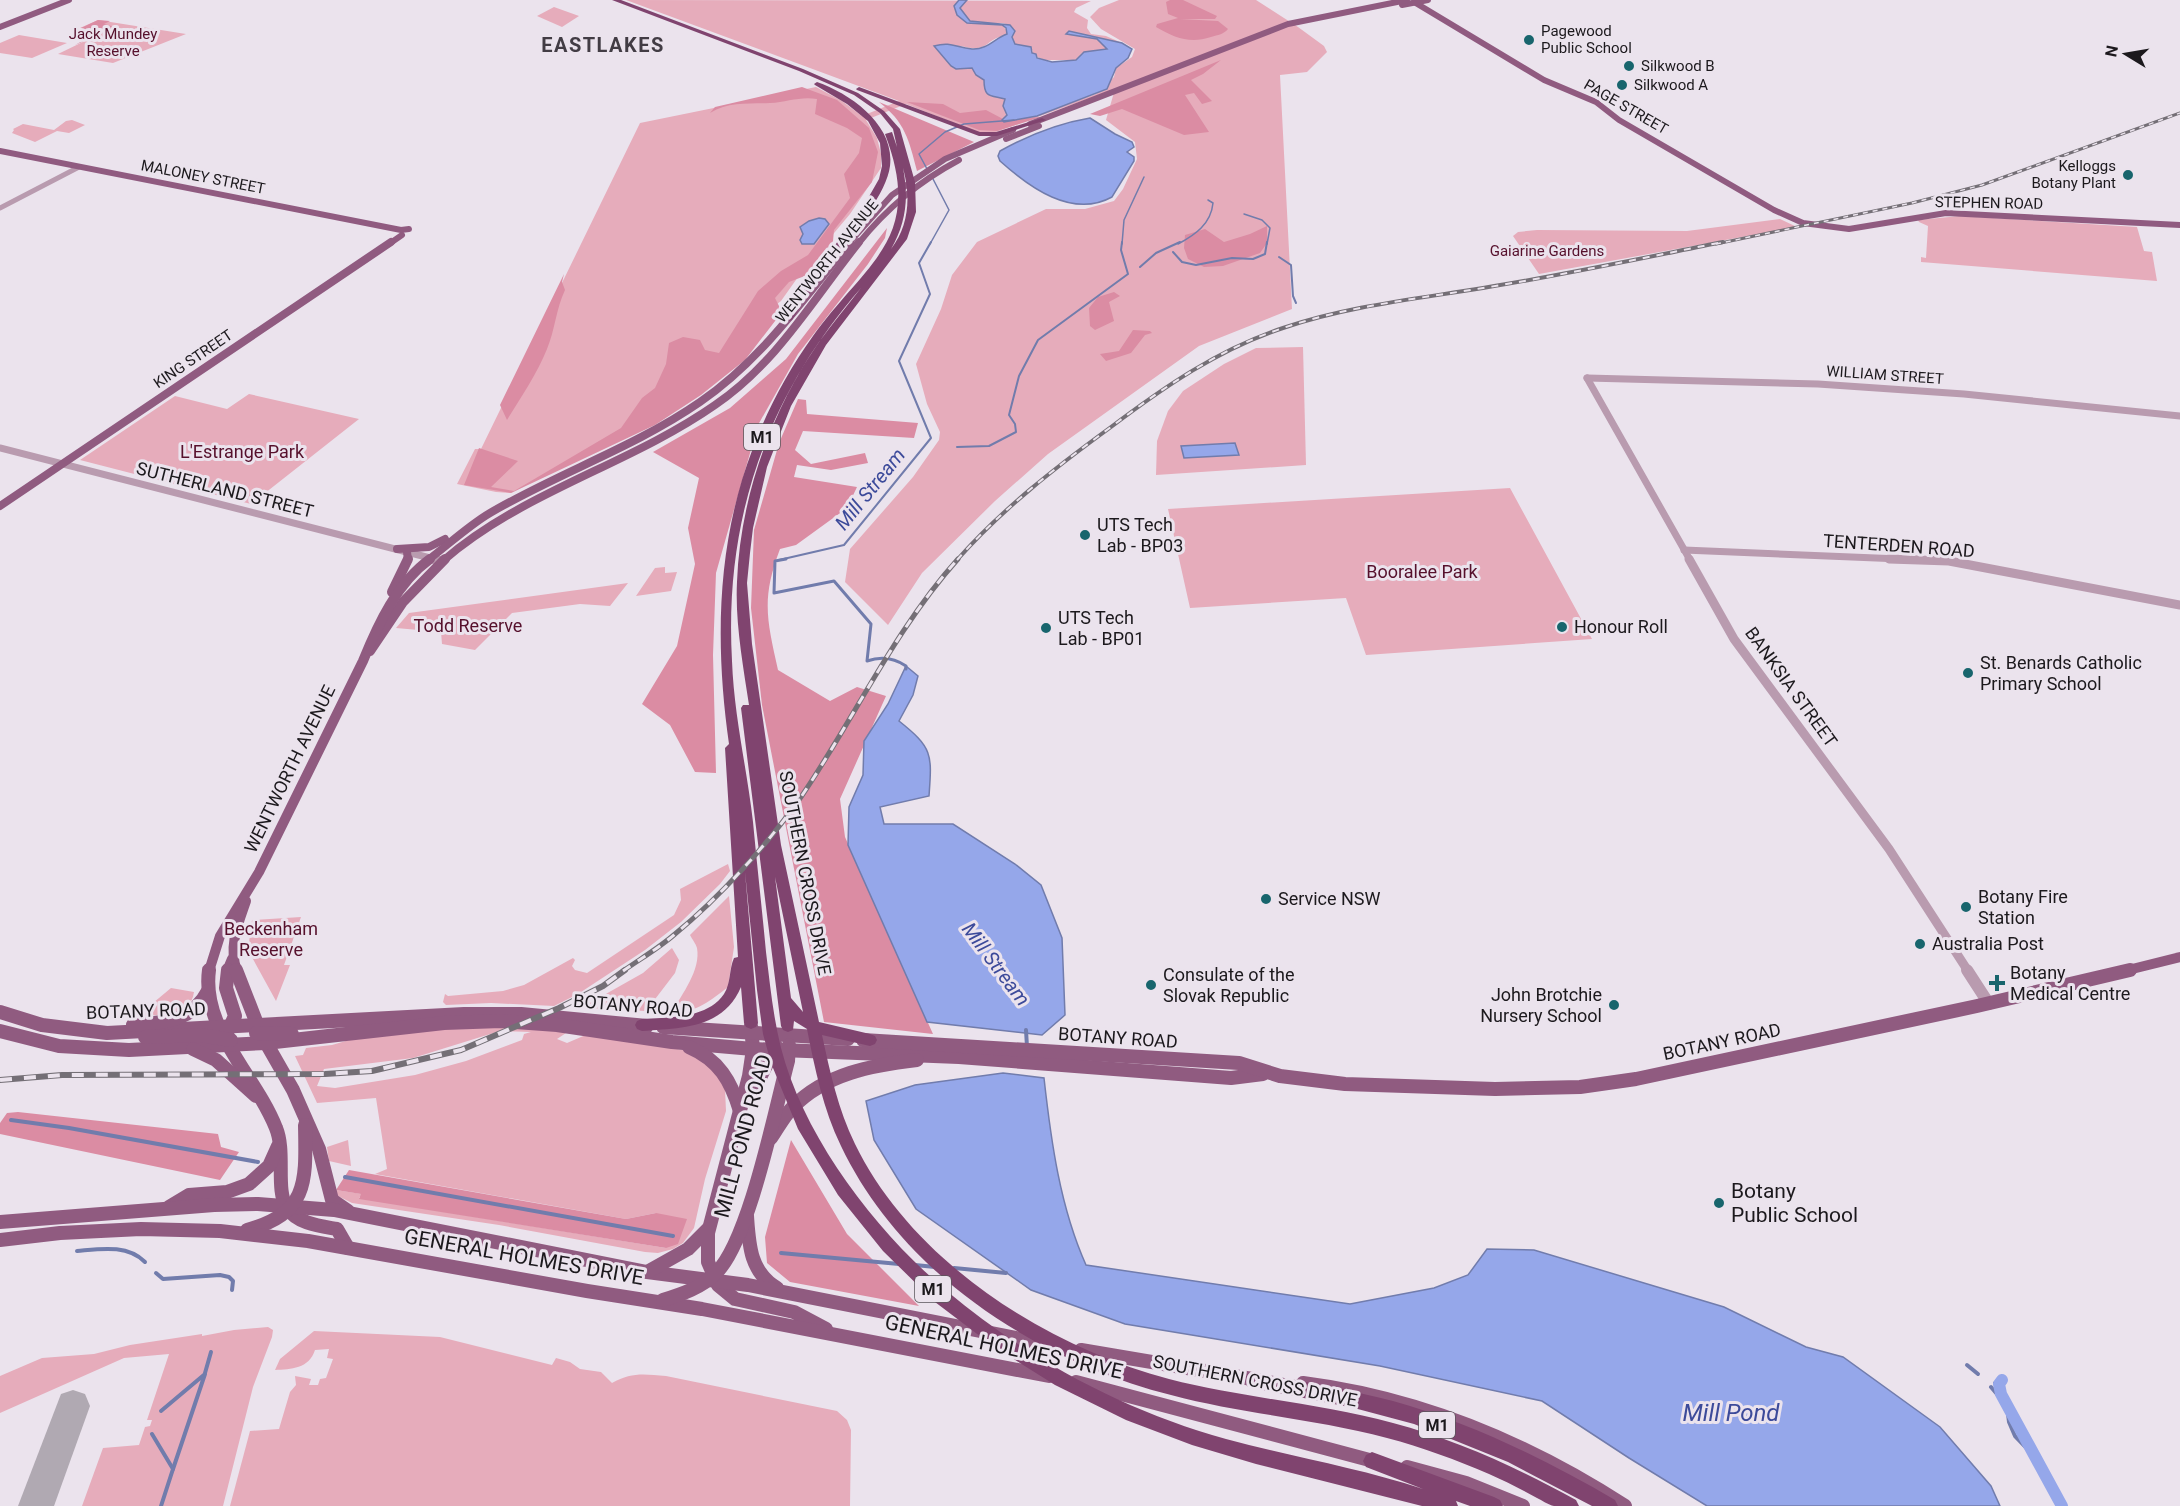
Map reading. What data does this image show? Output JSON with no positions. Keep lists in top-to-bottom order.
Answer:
{
  "streets": {
    "highway": ["M1", "SOUTHERN CROSS DRIVE"],
    "main road": [
      "PAGE STREET",
      "MALONEY STREET",
      "STEPHEN ROAD",
      "WENTWORTH AVENUE",
      "KING STREET",
      "BOTANY ROAD",
      "MILL POND ROAD",
      "GENERAL HOLMES DRIVE"
    ],
    "street": [
      "WILLIAM STREET",
      "SUTHERLAND STREET",
      "TENTERDEN ROAD",
      "BANKSIA STREET"
    ]
  },
  "crossings": [
    ["PAGE STREET", "STEPHEN ROAD"],
    ["PAGE STREET", "WENTWORTH AVENUE"],
    ["MALONEY STREET", "KING STREET"],
    ["WENTWORTH AVENUE", "SUTHERLAND STREET"],
    ["WENTWORTH AVENUE", "BOTANY ROAD"],
    ["KING STREET", "SUTHERLAND STREET"],
    ["WILLIAM STREET", "BANKSIA STREET"],
    ["M1", "GENERAL HOLMES DRIVE"],
    ["TENTERDEN ROAD", "BANKSIA STREET"],
    ["BANKSIA STREET", "BOTANY ROAD"],
    ["BOTANY ROAD", "MILL POND ROAD"],
    ["MILL POND ROAD", "GENERAL HOLMES DRIVE"]
  ],
  "districts": ["EASTLAKES"],
  "water": ["Mill Stream", "Mill Pond"],
  "parks": [
    "Jack Mundey Reserve",
    "Gaiarine Gardens",
    "L'Estrange Park",
    "Booralee Park",
    "Todd Reserve",
    "Beckenham Reserve"
  ],
  "places": {
    "other": [
      "Pagewood Public School",
      "Silkwood B",
      "Silkwood A",
      "Kelloggs Botany Plant",
      "UTS Tech Lab - BP03",
      "Honour Roll",
      "UTS Tech Lab - BP01",
      "St. Benards Catholic Primary School",
      "Service NSW",
      "Botany Fire Station",
      "Australia Post",
      "Consulate of the Slovak Republic",
      "John Brotchie Nursery School",
      "Botany Public School"
    ],
    "health": ["Botany Medical Centre"]
  },
  "north": "left"
}
